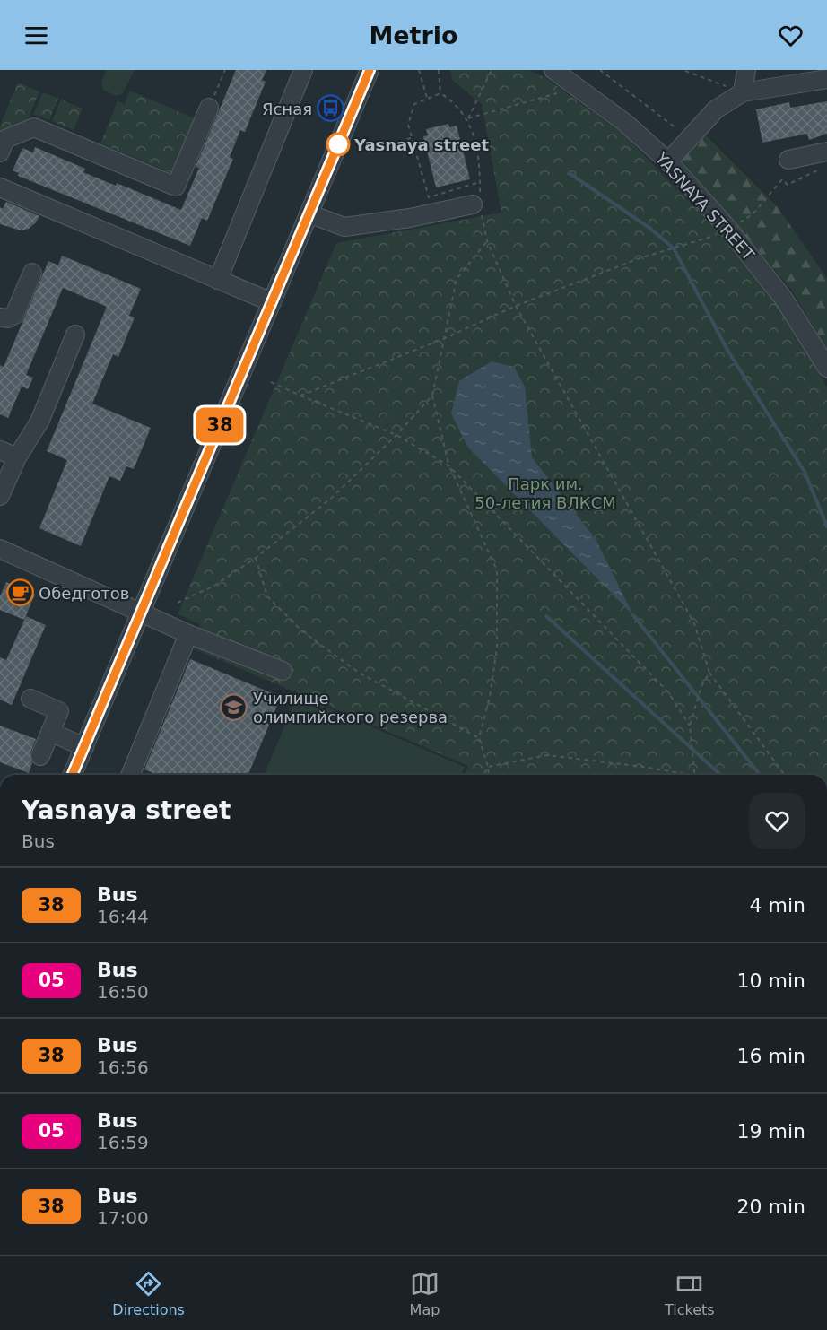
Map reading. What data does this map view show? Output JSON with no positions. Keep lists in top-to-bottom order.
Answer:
{
  "streets": {
    "street": ["YASNAYA STREET"]
  },
  "parks": ["Парк им. 50-летия ВЛКСМ"],
  "places": {
    "bus stop": ["Ясная"],
    "other": ["Yasnaya street"],
    "cafe": ["Обедготов"],
    "school or university": ["Училище олимпийского резерва"]
  },
  "lines": ["bus line 38"],
  "page": {
    "header": "Metrio",
    "on_map": "38",
    "heading": ["Yasnaya street", "Bus"],
    "list": [
      {
        "mark": "38",
        "name": "Bus",
        "note": "16:44",
        "value": "4 min"
      },
      {
        "mark": "05",
        "name": "Bus",
        "note": "16:50",
        "value": "10 min"
      },
      {
        "mark": "38",
        "name": "Bus",
        "note": "16:56",
        "value": "16 min"
      },
      {
        "mark": "05",
        "name": "Bus",
        "note": "16:59",
        "value": "19 min"
      },
      {
        "mark": "38",
        "name": "Bus",
        "note": "17:00",
        "value": "20 min"
      }
    ],
    "tabs": ["Directions", "Map", "Tickets"]
  }
}
